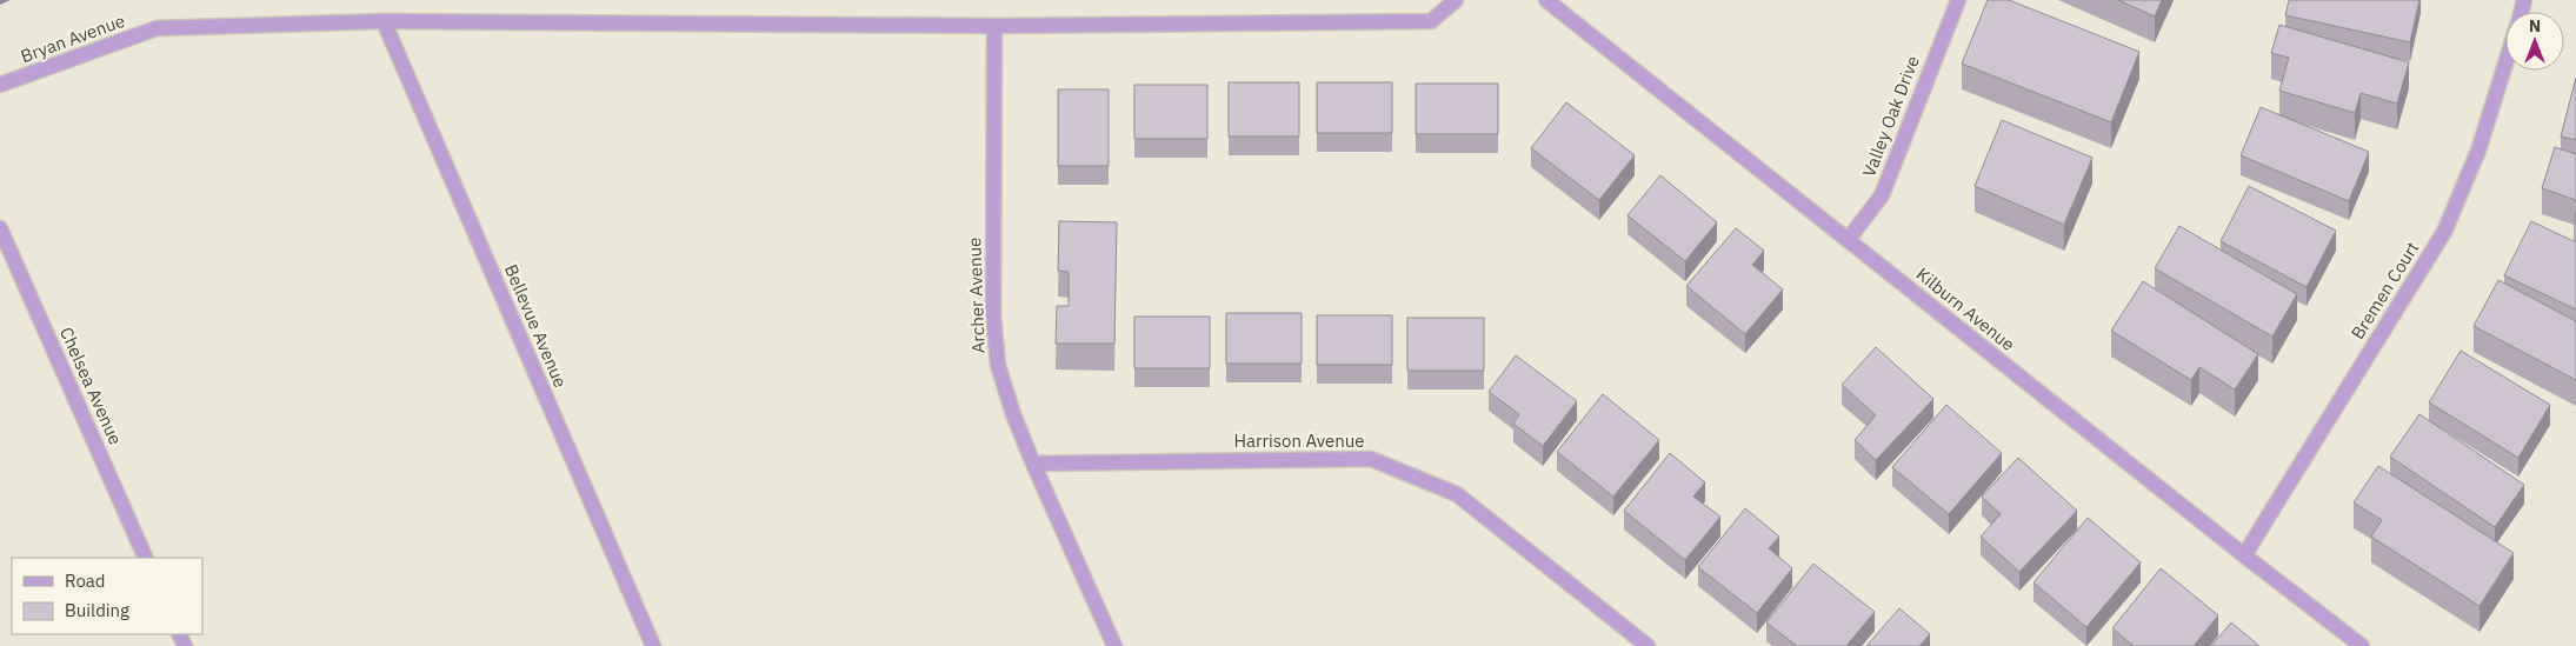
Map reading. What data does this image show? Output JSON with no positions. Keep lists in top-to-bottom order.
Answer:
{
  "streets": {
    "street": [
      "Bryan Avenue",
      "Valley Oak Drive",
      "Bremen Court",
      "Archer Avenue",
      "Kilburn Avenue",
      "Bellevue Avenue",
      "Chelsea Avenue",
      "Harrison Avenue"
    ]
  },
  "crossings": [
    ["Bryan Avenue", "Archer Avenue"],
    ["Bryan Avenue", "Bellevue Avenue"],
    ["Valley Oak Drive", "Kilburn Avenue"],
    ["Bremen Court", "Kilburn Avenue"],
    ["Archer Avenue", "Harrison Avenue"]
  ],
  "legend": ["Road", "Building"],
  "north": "top"
}
